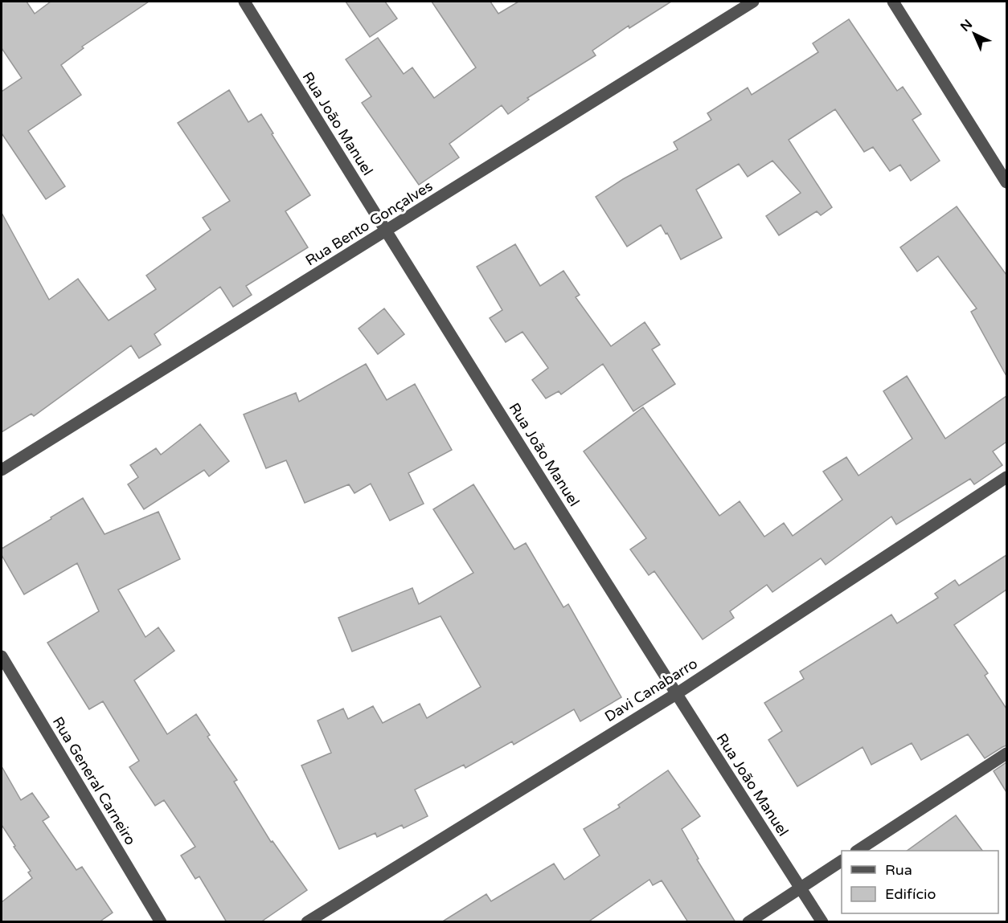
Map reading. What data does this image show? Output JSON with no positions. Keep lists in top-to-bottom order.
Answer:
{
  "streets": {
    "street": [
      "Rua João Manuel",
      "Rua Bento Gonçalves",
      "Davi Canabarro",
      "Rua General Carneiro"
    ]
  },
  "crossings": [
    ["Rua João Manuel", "Rua Bento Gonçalves"],
    ["Rua João Manuel", "Davi Canabarro"]
  ],
  "legend": ["Rua", "Edifício"],
  "north": "top left"
}
